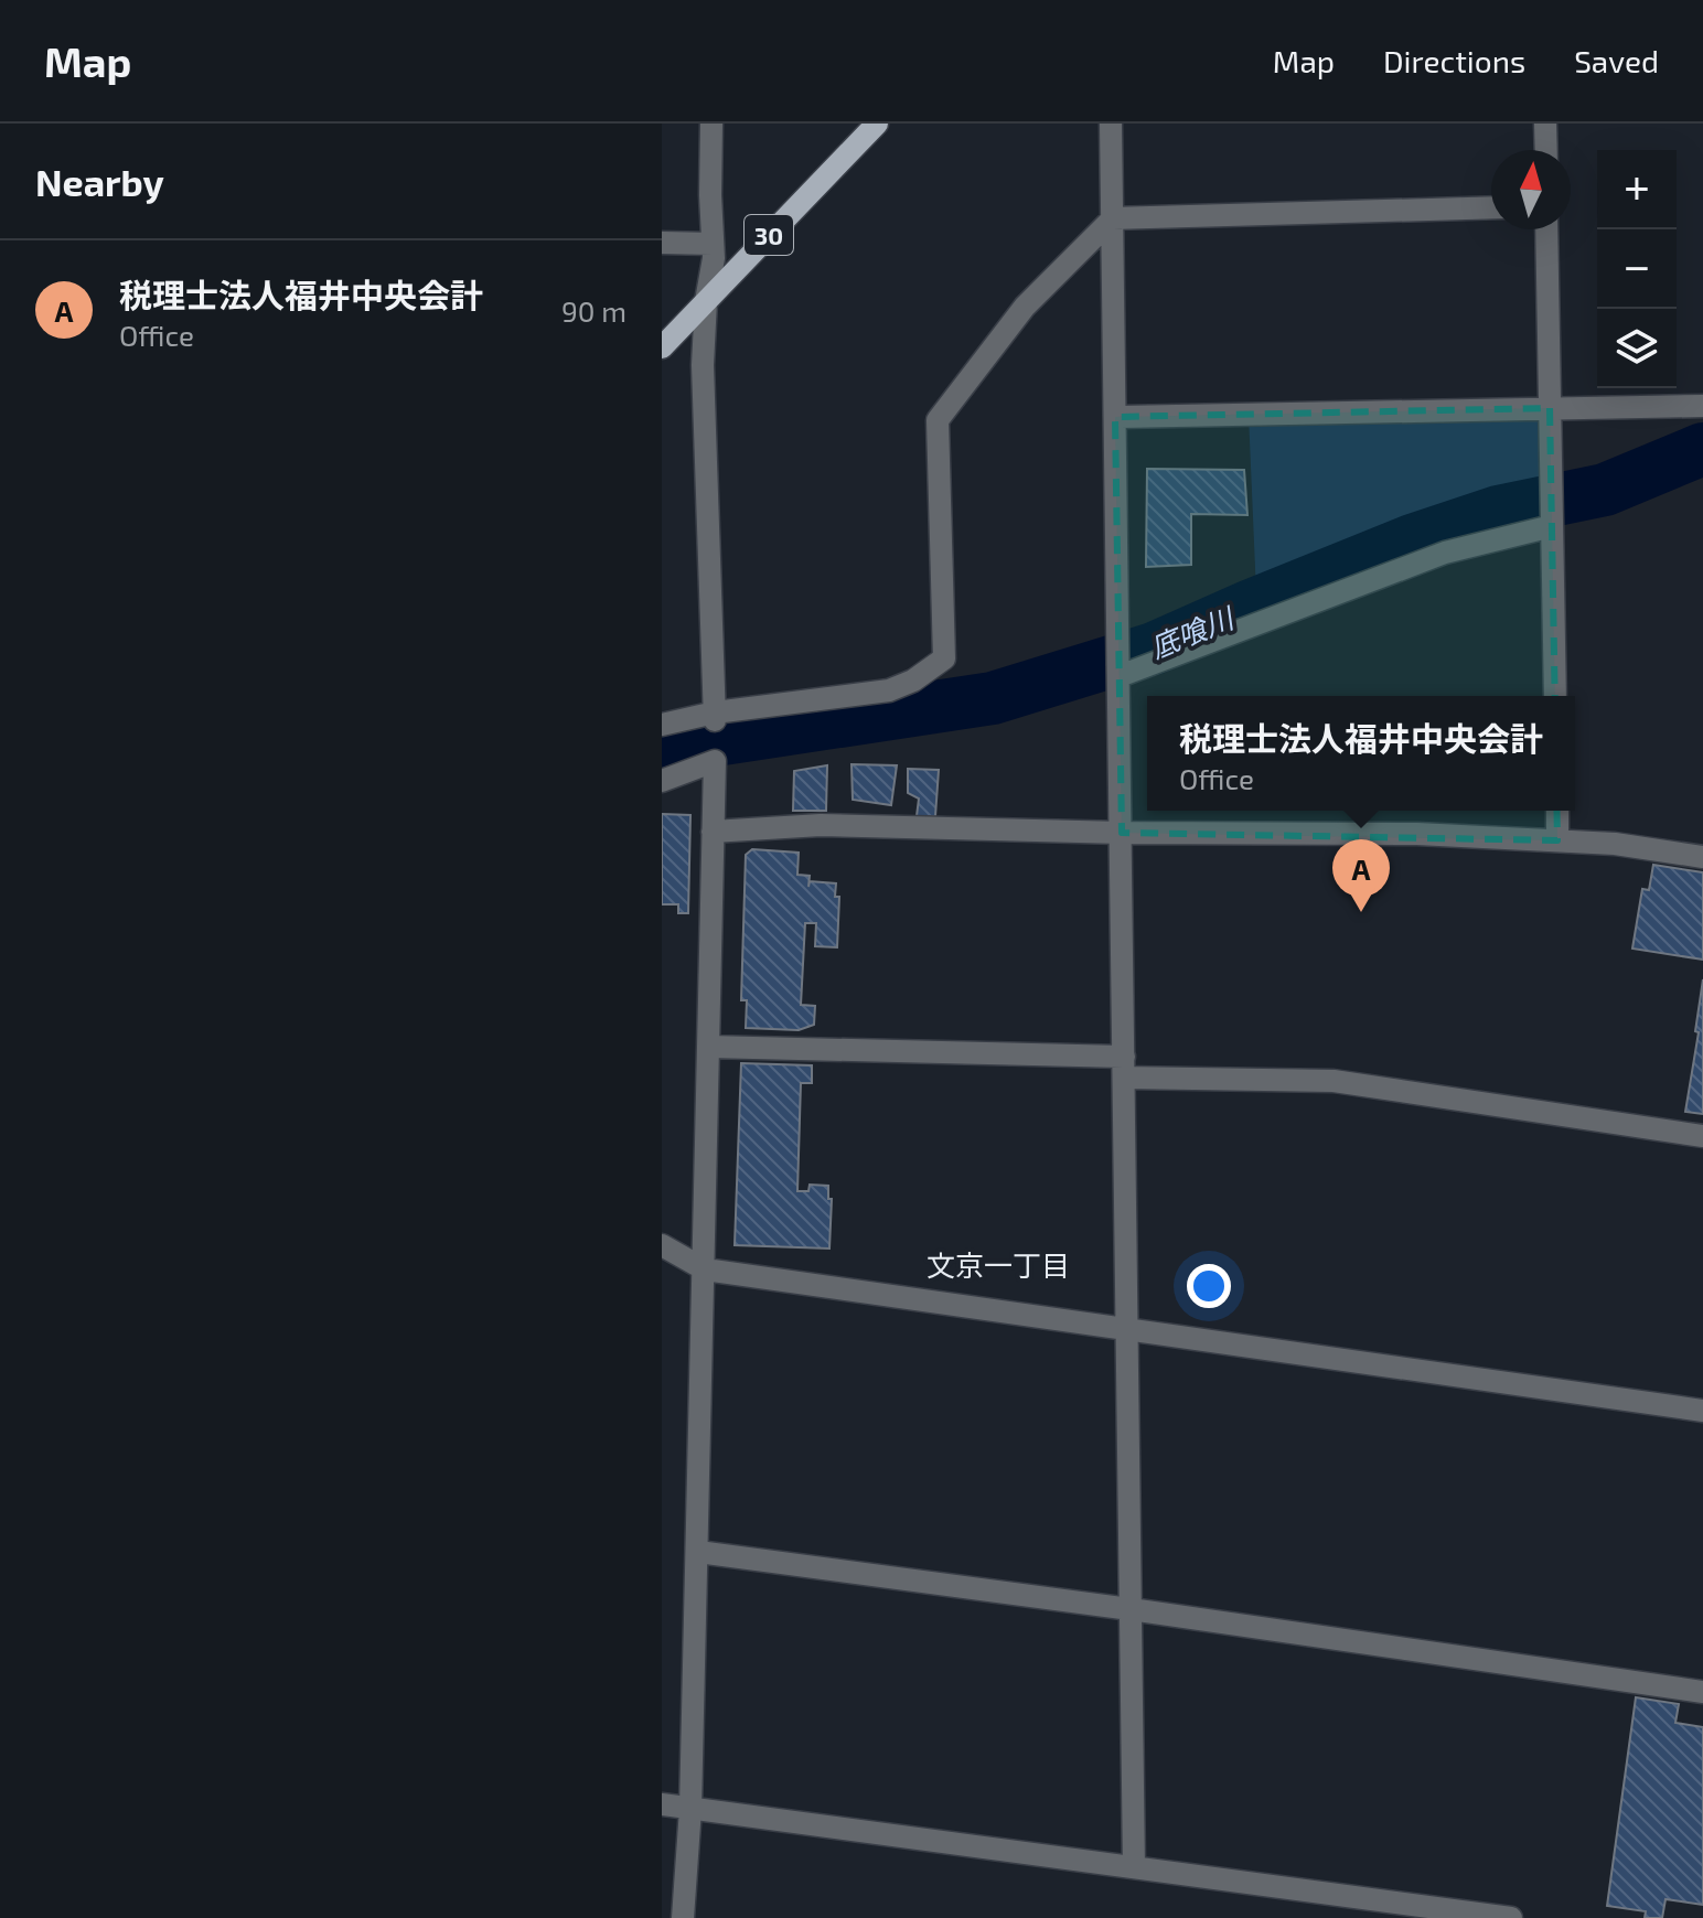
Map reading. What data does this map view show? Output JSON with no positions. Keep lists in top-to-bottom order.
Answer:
{
  "streets": {
    "main road": ["30"]
  },
  "districts": ["文京一丁目"],
  "water": ["底喰川"],
  "north": "top",
  "page": {
    "header": "Map",
    "nav": ["Map", "Directions", "Saved"],
    "heading": "Nearby",
    "map_buttons": ["+", "−"],
    "list": [
      {
        "mark": "A",
        "name": "税理士法人福井中央会計",
        "note": "Office",
        "value": "90 m"
      }
    ],
    "popup": ["税理士法人福井中央会計", "Office"],
    "pins": "A"
  }
}
